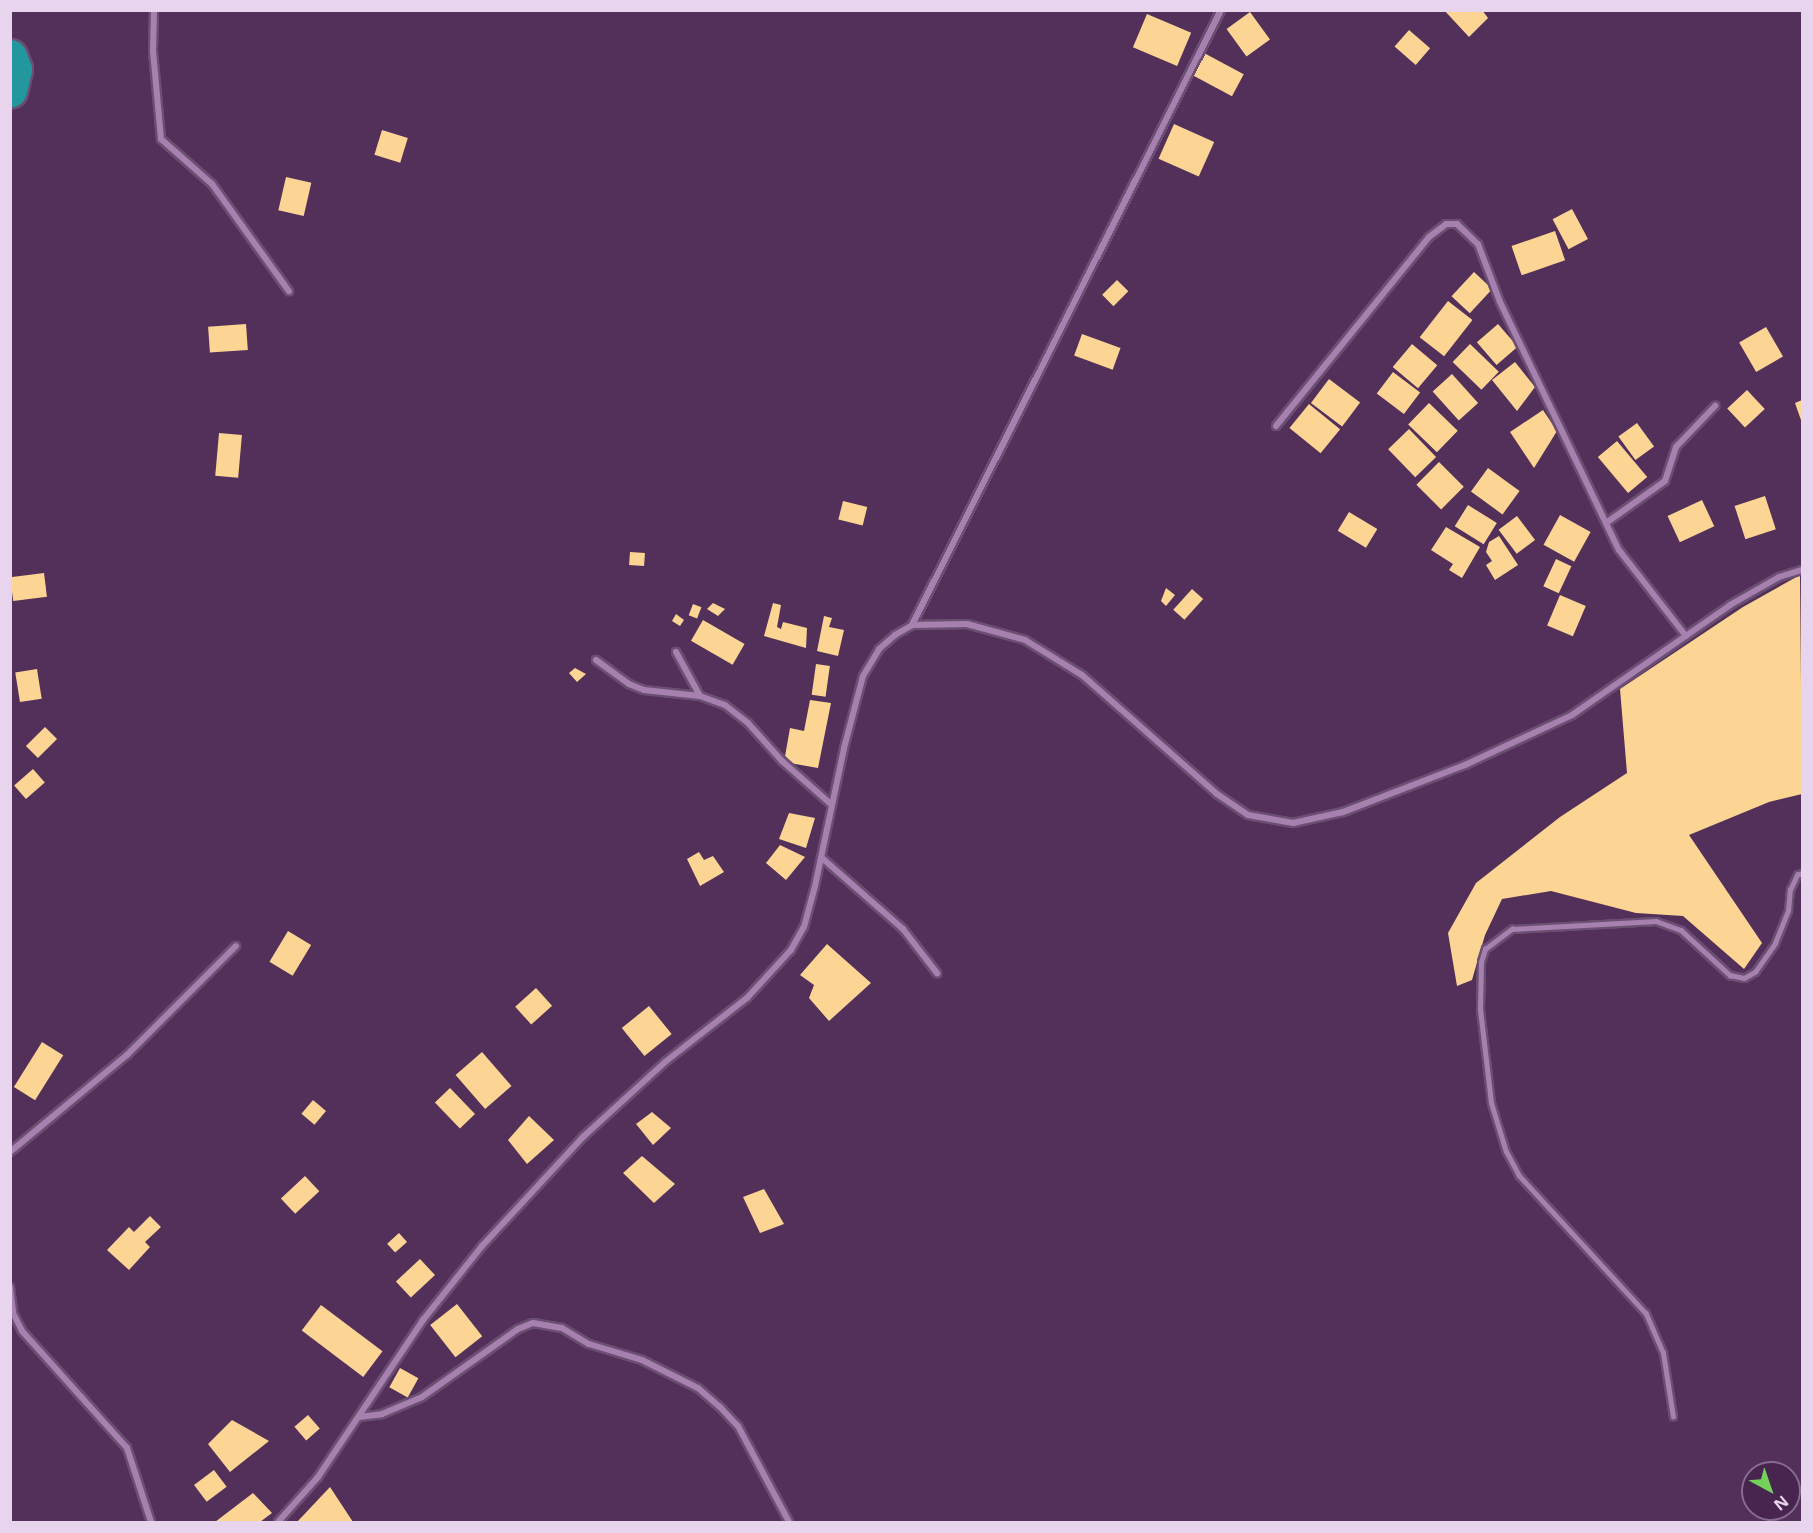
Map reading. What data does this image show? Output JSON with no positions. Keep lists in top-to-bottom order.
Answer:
{
  "north": "bottom right"
}
